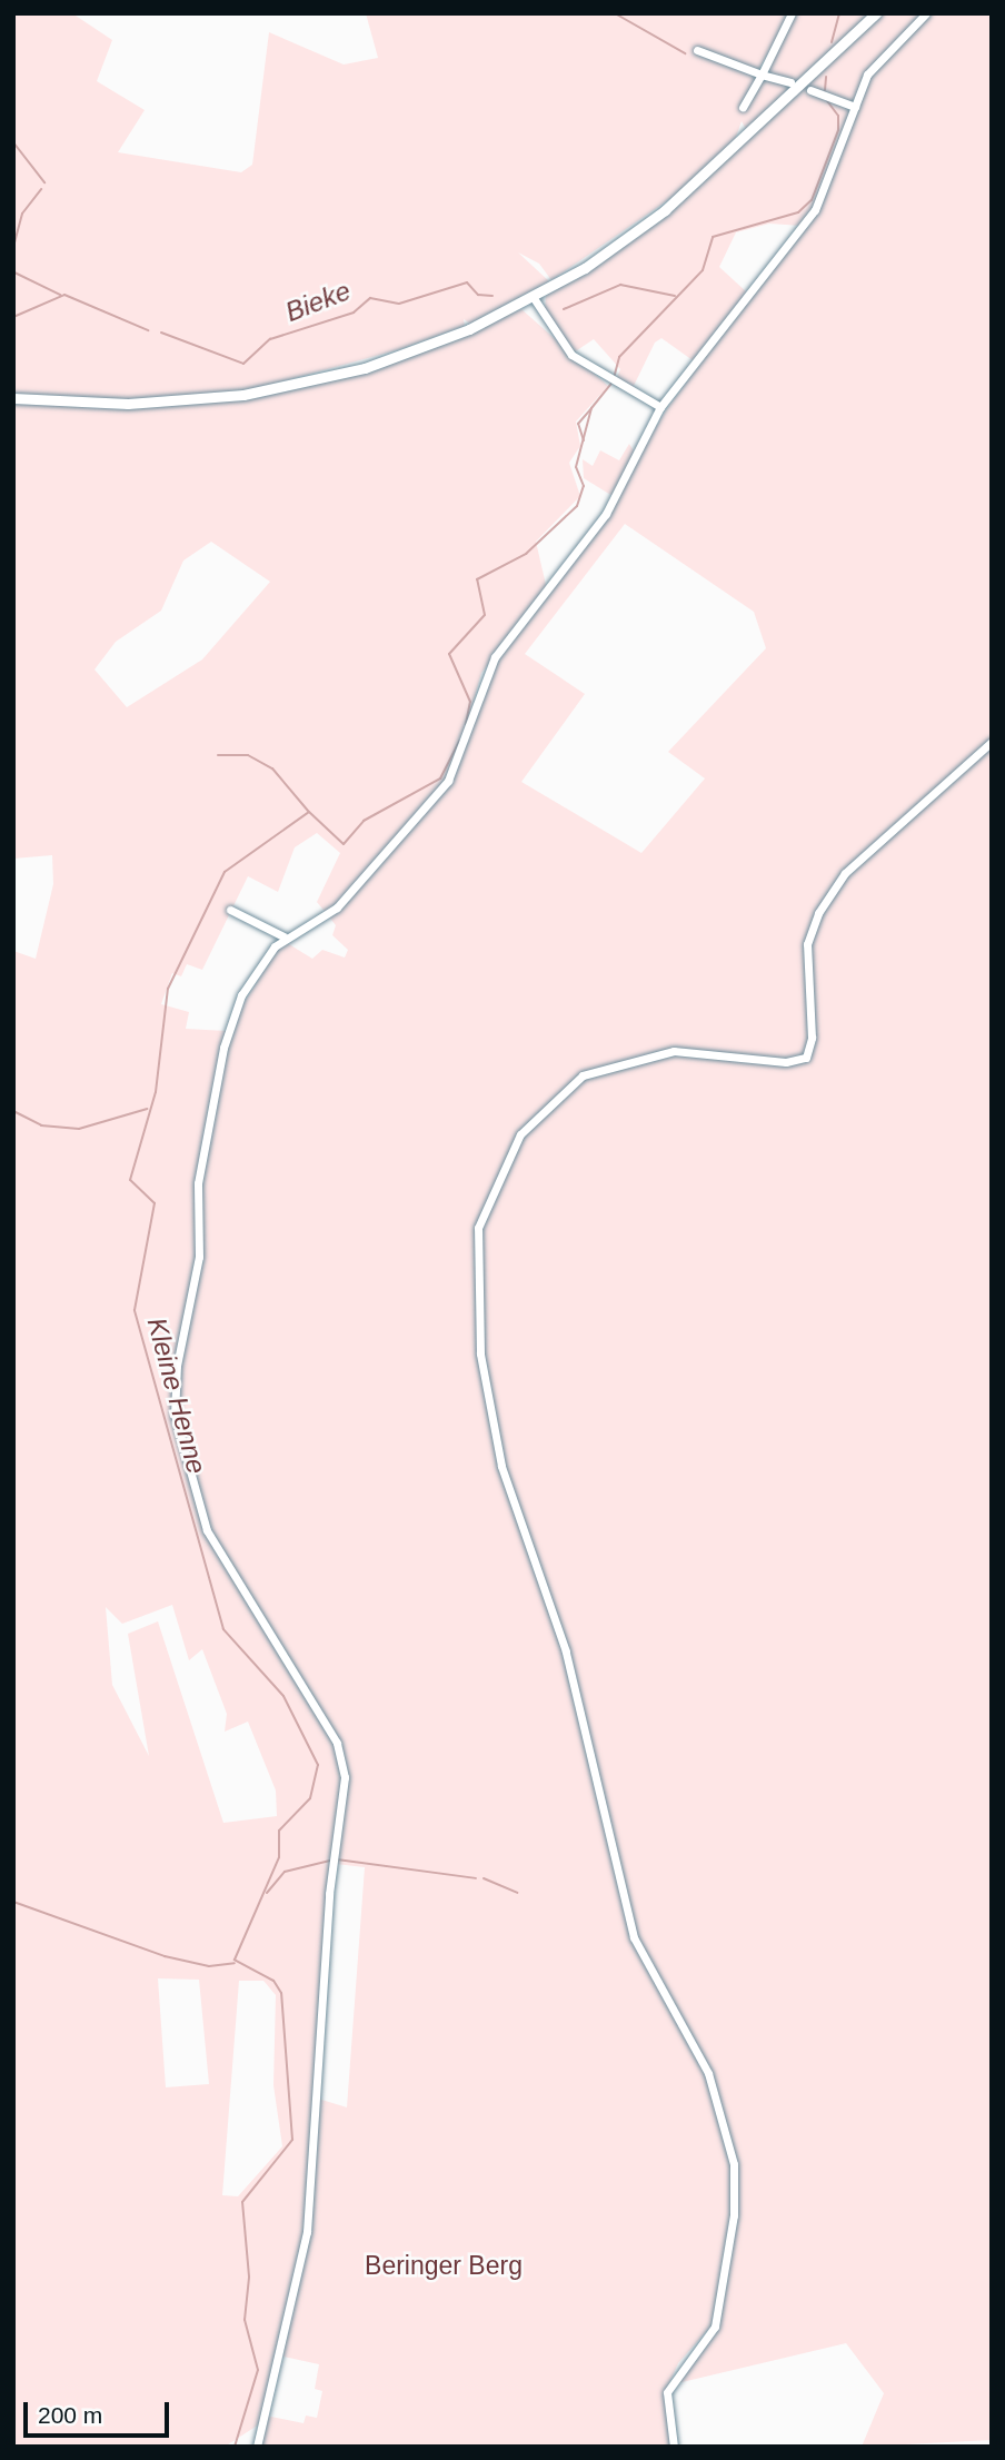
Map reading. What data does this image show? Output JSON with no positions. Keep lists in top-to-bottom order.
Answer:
{
  "water": ["Bieke", "Kleine Henne"],
  "parks": ["Beringer Berg"],
  "scale_bar": "200 m"
}
